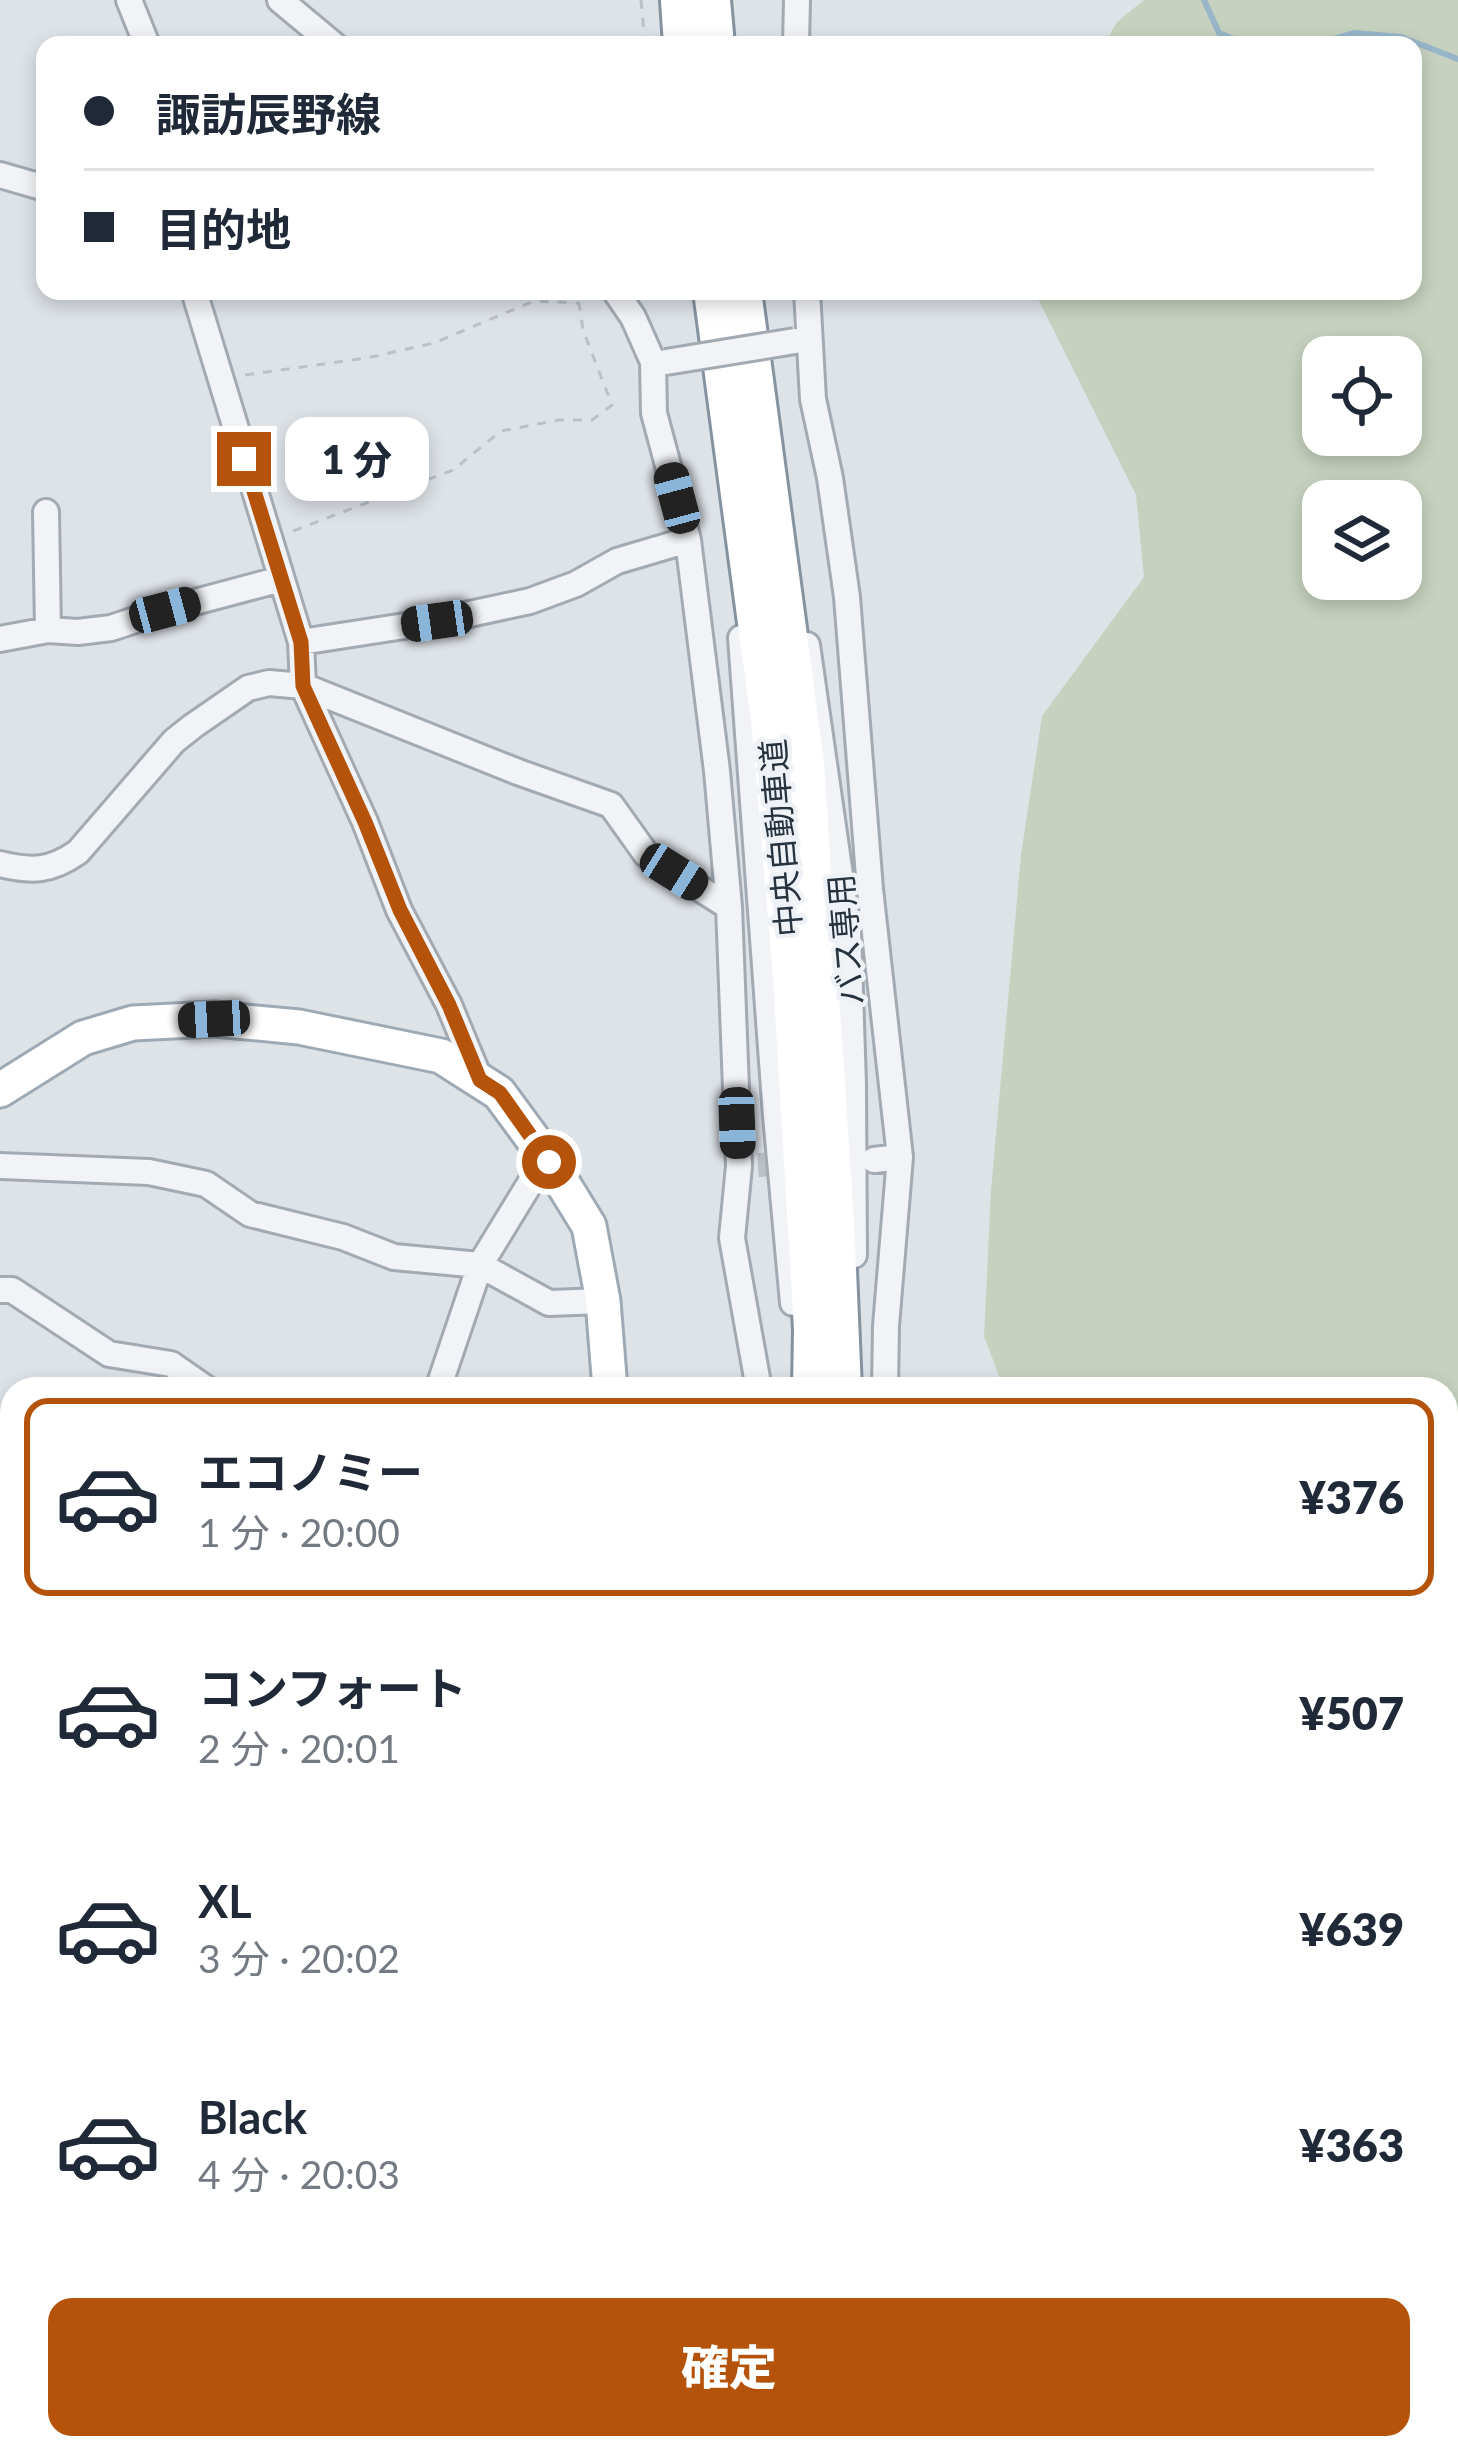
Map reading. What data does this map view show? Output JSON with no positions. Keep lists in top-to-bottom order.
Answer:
{
  "streets": {
    "highway": ["中央自動車道"]
  },
  "page": {
    "banner": ["諏訪辰野線", "目的地"],
    "bubble": "1 分",
    "list": [
      {
        "name": "エコノミー",
        "note": "1 分 · 20:00",
        "value": "¥376"
      },
      {
        "name": "コンフォート",
        "note": "2 分 · 20:01",
        "value": "¥507"
      },
      {
        "name": "XL",
        "note": "3 分 · 20:02",
        "value": "¥639"
      },
      {
        "name": "Black",
        "note": "4 分 · 20:03",
        "value": "¥363"
      }
    ],
    "buttons": "確定"
  }
}
